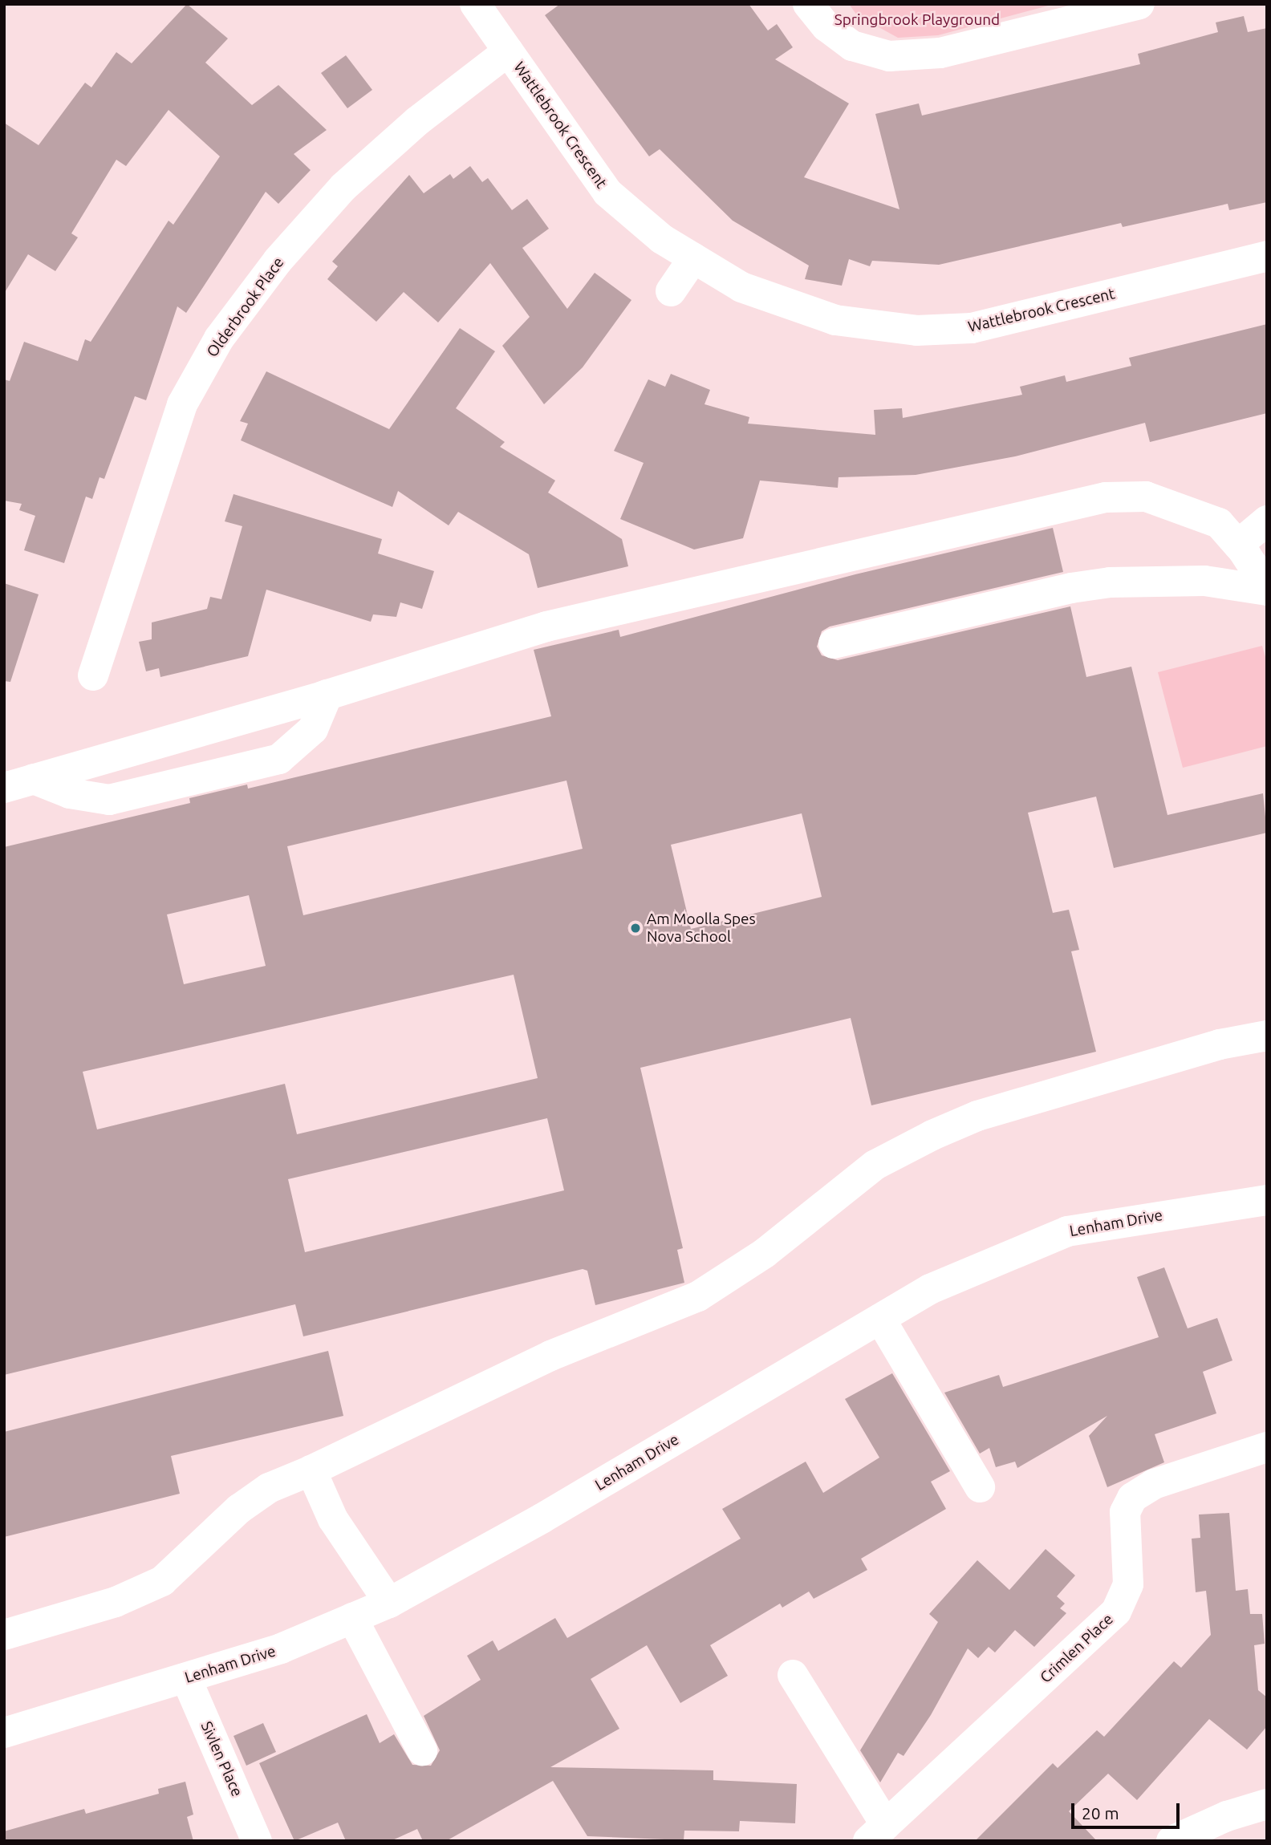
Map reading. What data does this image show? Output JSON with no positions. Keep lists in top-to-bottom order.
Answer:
{
  "streets": {
    "street": [
      "Wattlebrook Crescent",
      "Olderbrook Place",
      "Lenham Drive",
      "Crimlen Place",
      "Sivlen Place"
    ]
  },
  "crossings": [
    ["Wattlebrook Crescent", "Olderbrook Place"],
    ["Lenham Drive", "Sivlen Place"]
  ],
  "parks": ["Springbrook Playground"],
  "places": ["Am Moolla Spes Nova School"],
  "scale_bar": "20 m"
}
